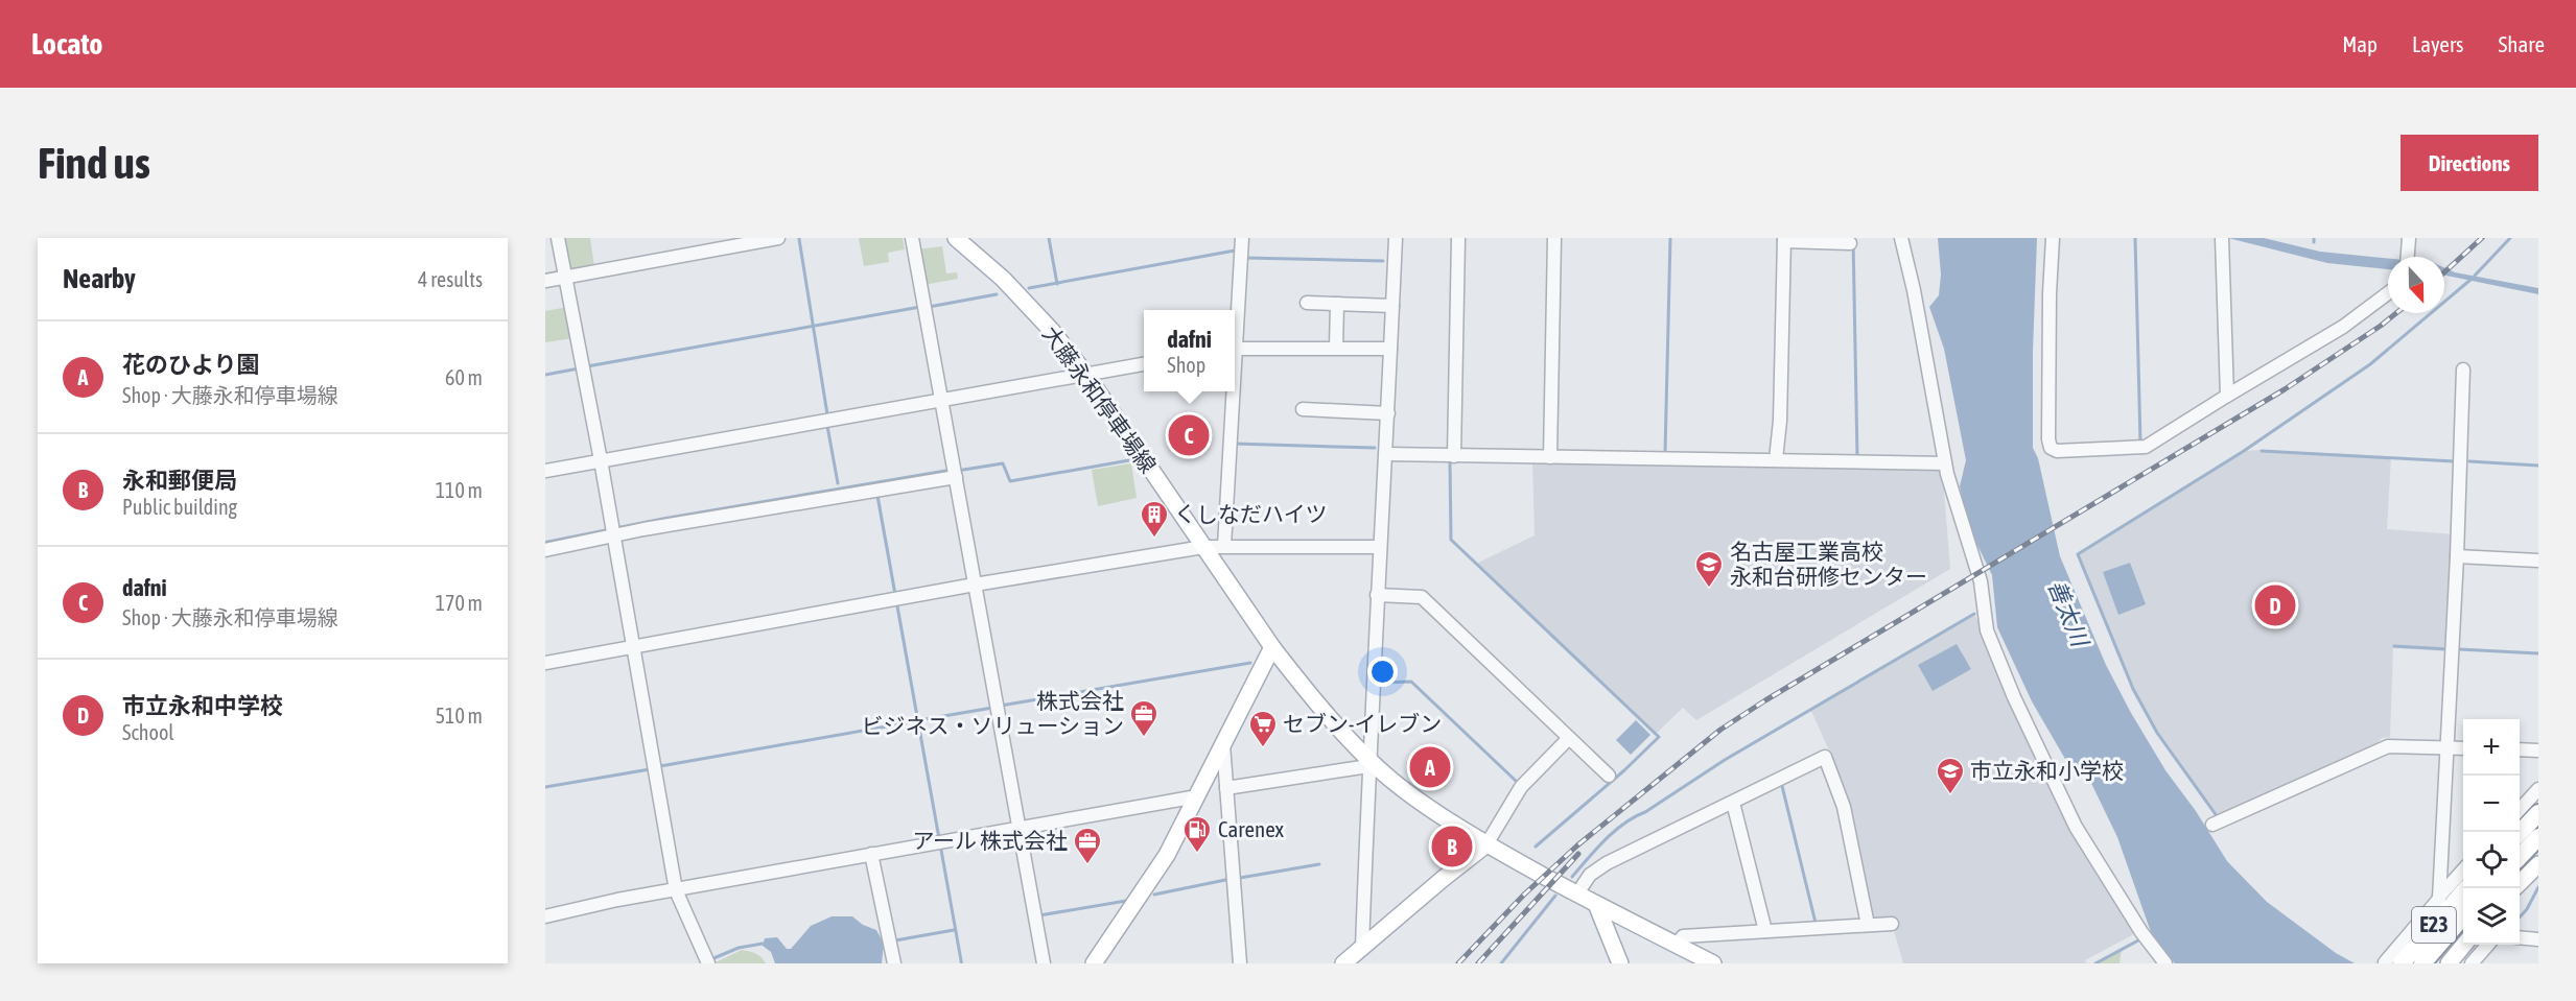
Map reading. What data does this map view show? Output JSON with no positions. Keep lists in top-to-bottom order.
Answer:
{
  "streets": {
    "highway": ["E23"],
    "main road": ["大藤永和停車場線"]
  },
  "water": ["善太川"],
  "places": {
    "building": ["くしなだハイツ"],
    "school or university": ["名古屋工業高校 永和台研修センター", "市立永和小学校"],
    "office": ["株式会社 ビジネス・ソリューション", "アール 株式会社"],
    "supermarket": ["セブン-イレブン"],
    "fuel station": ["Carenex"]
  },
  "north": "bottom",
  "page": {
    "header": "Locato",
    "nav": ["Map", "Layers", "Share"],
    "buttons": "Directions",
    "title": "Find us",
    "heading": ["Nearby", "4 results"],
    "popup": ["dafni", "Shop"],
    "list": [
      {
        "mark": "A",
        "name": "花のひより園",
        "note": "Shop · 大藤永和停車場線",
        "value": "60 m"
      },
      {
        "mark": "B",
        "name": "永和郵便局",
        "note": "Public building",
        "value": "110 m"
      },
      {
        "mark": "C",
        "name": "dafni",
        "note": "Shop · 大藤永和停車場線",
        "value": "170 m"
      },
      {
        "mark": "D",
        "name": "市立永和中学校",
        "note": "School",
        "value": "510 m"
      }
    ],
    "pins": [
      "C",
      "D",
      "A",
      "B"
    ],
    "map_buttons": ["+", "−"]
  }
}
